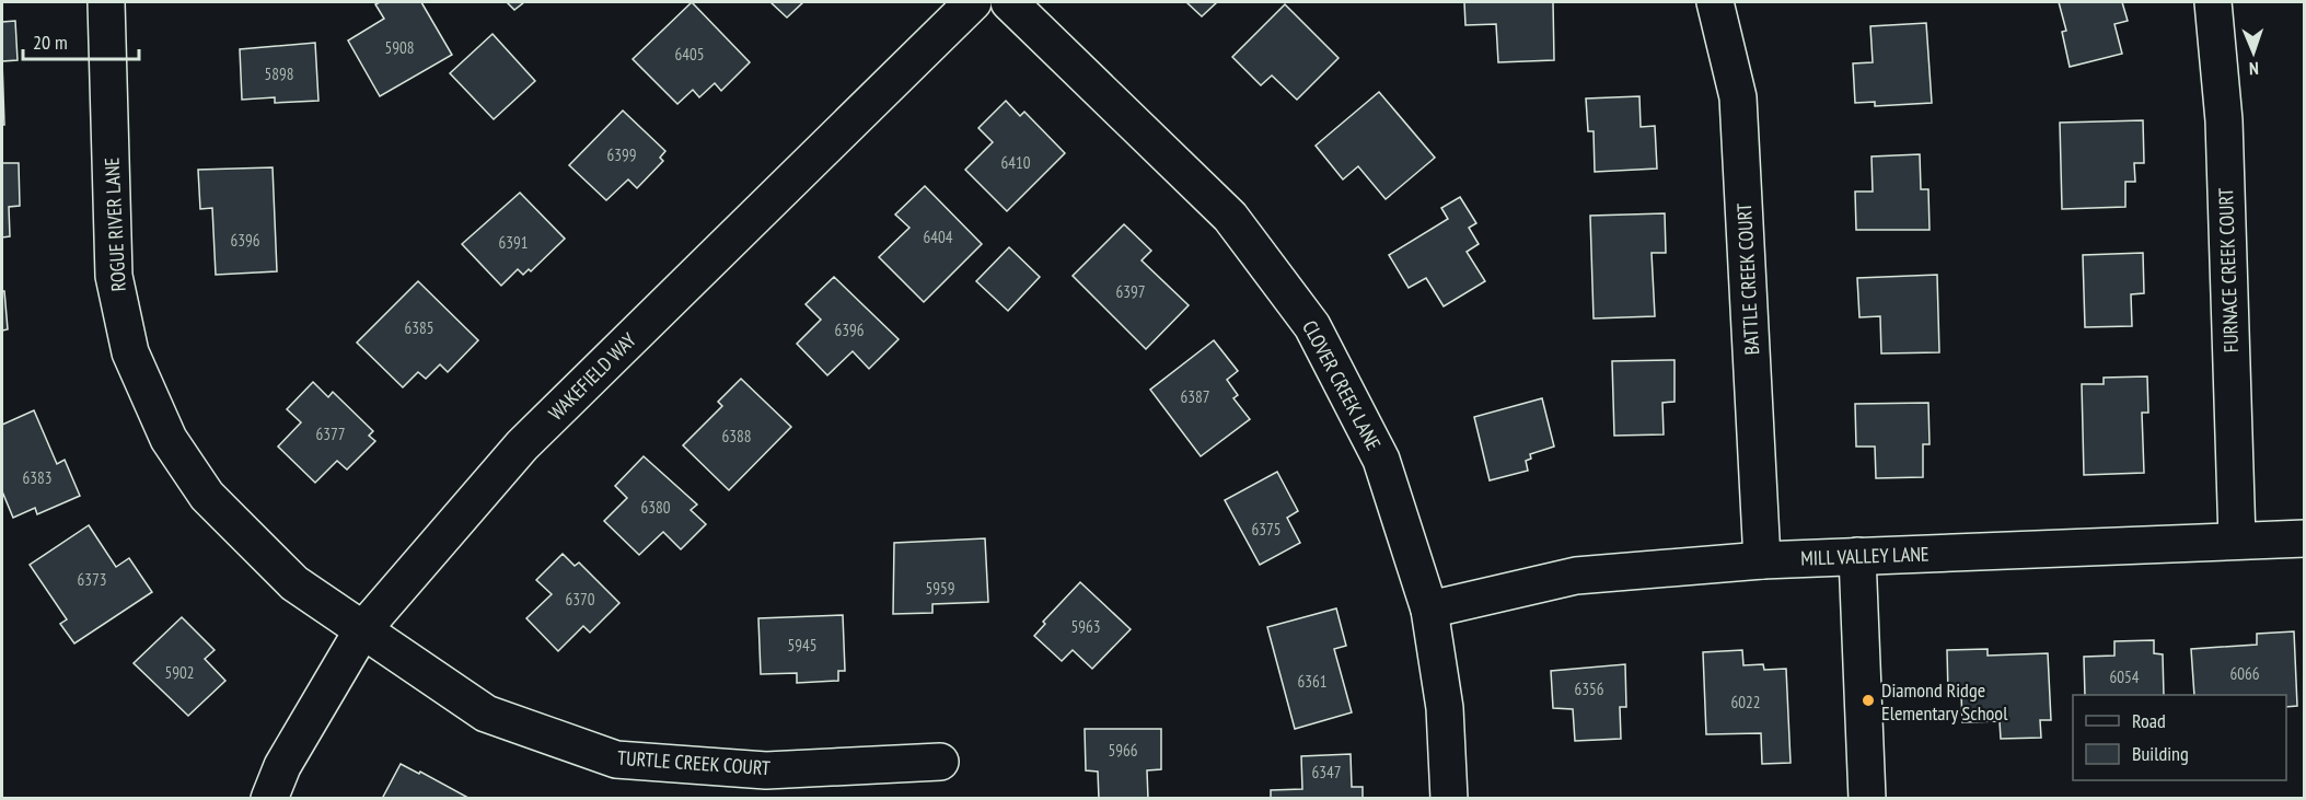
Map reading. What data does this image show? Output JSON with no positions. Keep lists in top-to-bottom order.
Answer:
{
  "streets": {
    "street": [
      "ROGUE RIVER LANE",
      "FURNACE CREEK COURT",
      "BATTLE CREEK COURT",
      "WAKEFIELD WAY",
      "CLOVER CREEK LANE",
      "MILL VALLEY LANE",
      "TURTLE CREEK COURT"
    ]
  },
  "crossings": [
    ["ROGUE RIVER LANE", "WAKEFIELD WAY"],
    ["ROGUE RIVER LANE", "TURTLE CREEK COURT"],
    ["FURNACE CREEK COURT", "MILL VALLEY LANE"],
    ["BATTLE CREEK COURT", "MILL VALLEY LANE"],
    ["WAKEFIELD WAY", "TURTLE CREEK COURT"],
    ["CLOVER CREEK LANE", "MILL VALLEY LANE"]
  ],
  "places": ["Diamond Ridge Elementary School"],
  "house_numbers": [
    "5908",
    "6405",
    "5898",
    "6399",
    "6410",
    "6404",
    "6396",
    "6391",
    "6397",
    "6385",
    "6396",
    "6387",
    "6377",
    "6388",
    "6383",
    "6380",
    "6375",
    "6373",
    "5959",
    "6370",
    "5963",
    "5945",
    "5902",
    "6066",
    "6054",
    "6361",
    "6356",
    "6022",
    "5966",
    "6347"
  ],
  "legend": ["Road", "Building"],
  "scale_bar": "20 m",
  "north": "bottom"
}
